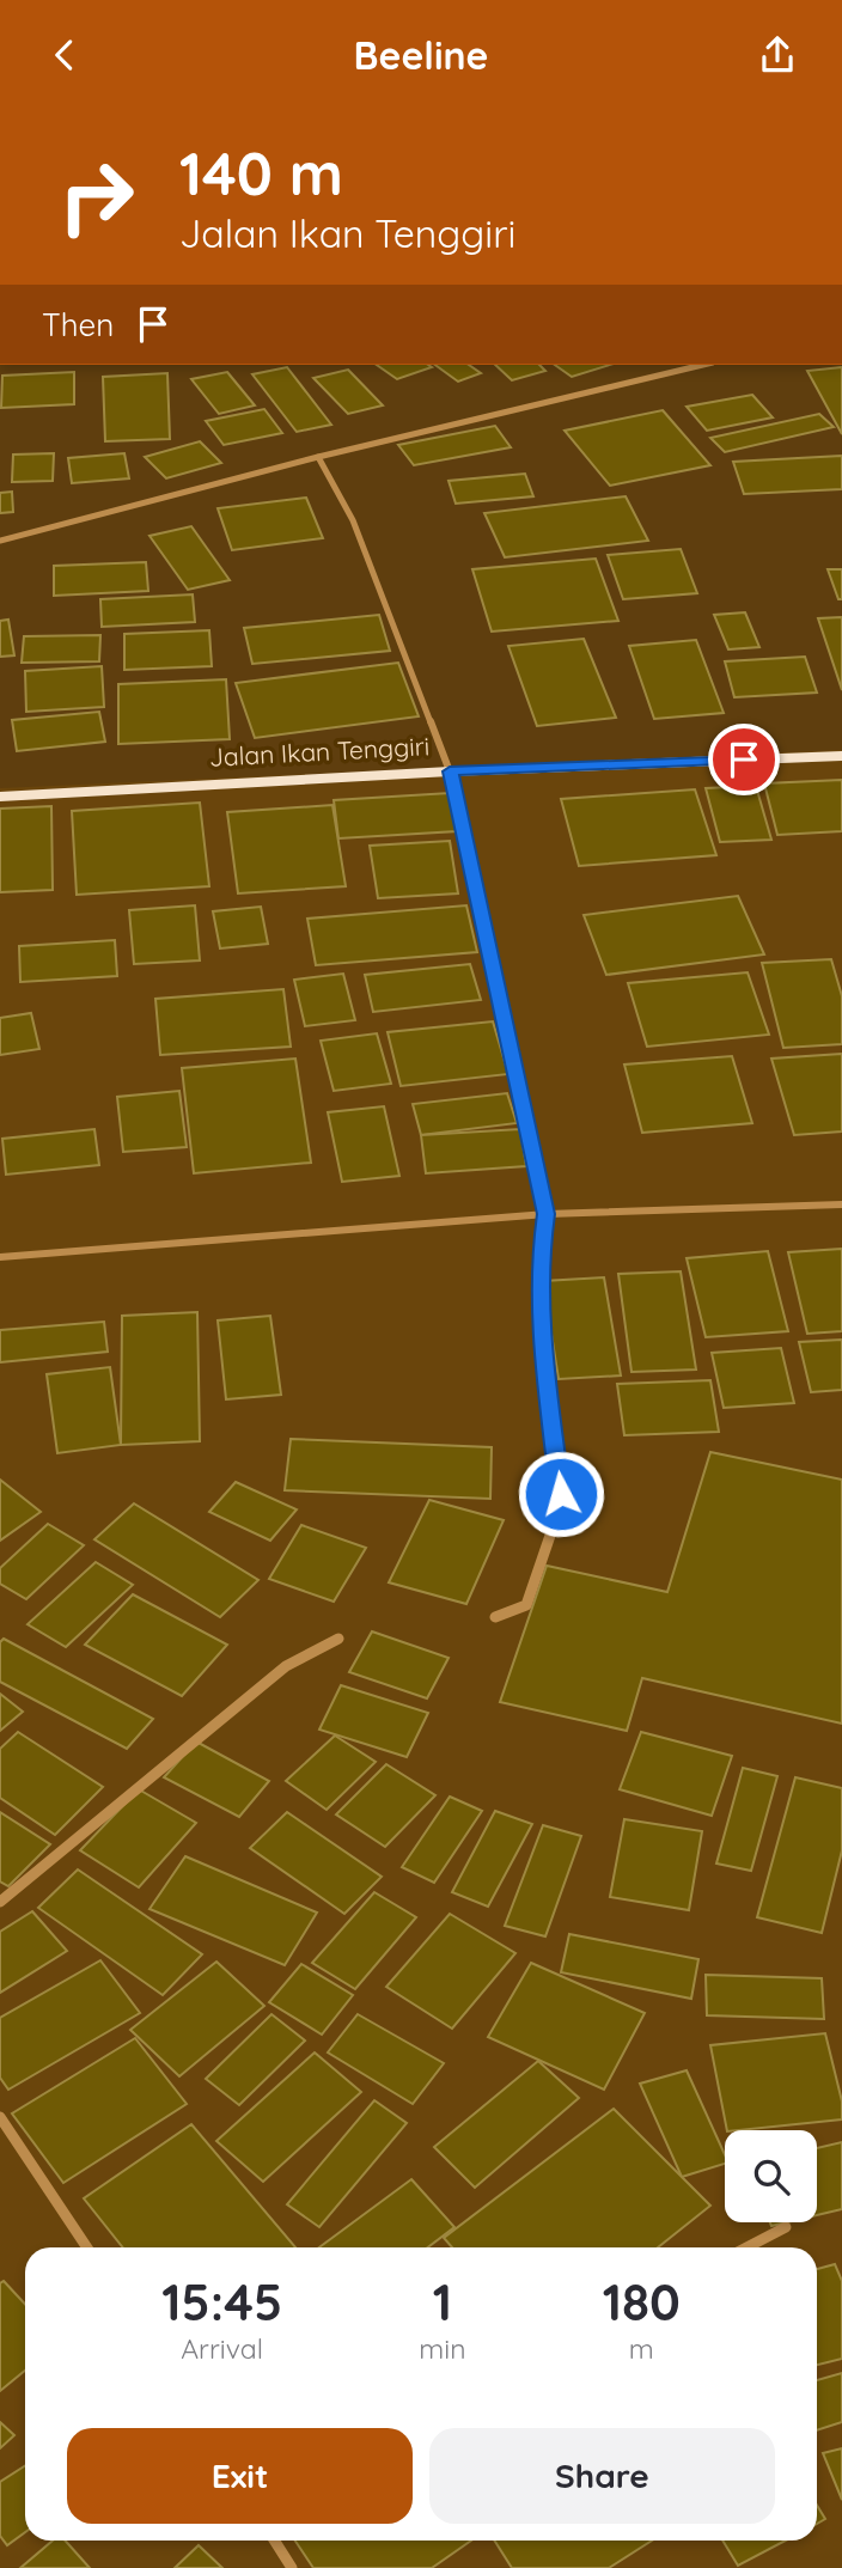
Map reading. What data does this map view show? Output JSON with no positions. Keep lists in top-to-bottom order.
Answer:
{
  "streets": {
    "main road": ["Jalan Ikan Tenggiri"]
  },
  "page": {
    "header": "Beeline",
    "turn": ["140 m", "Jalan Ikan Tenggiri"],
    "then": "Then",
    "eta": [
      "15:45",
      "Arrival",
      "1",
      "min",
      "180",
      "m"
    ],
    "buttons": ["Exit", "Share"]
  }
}
